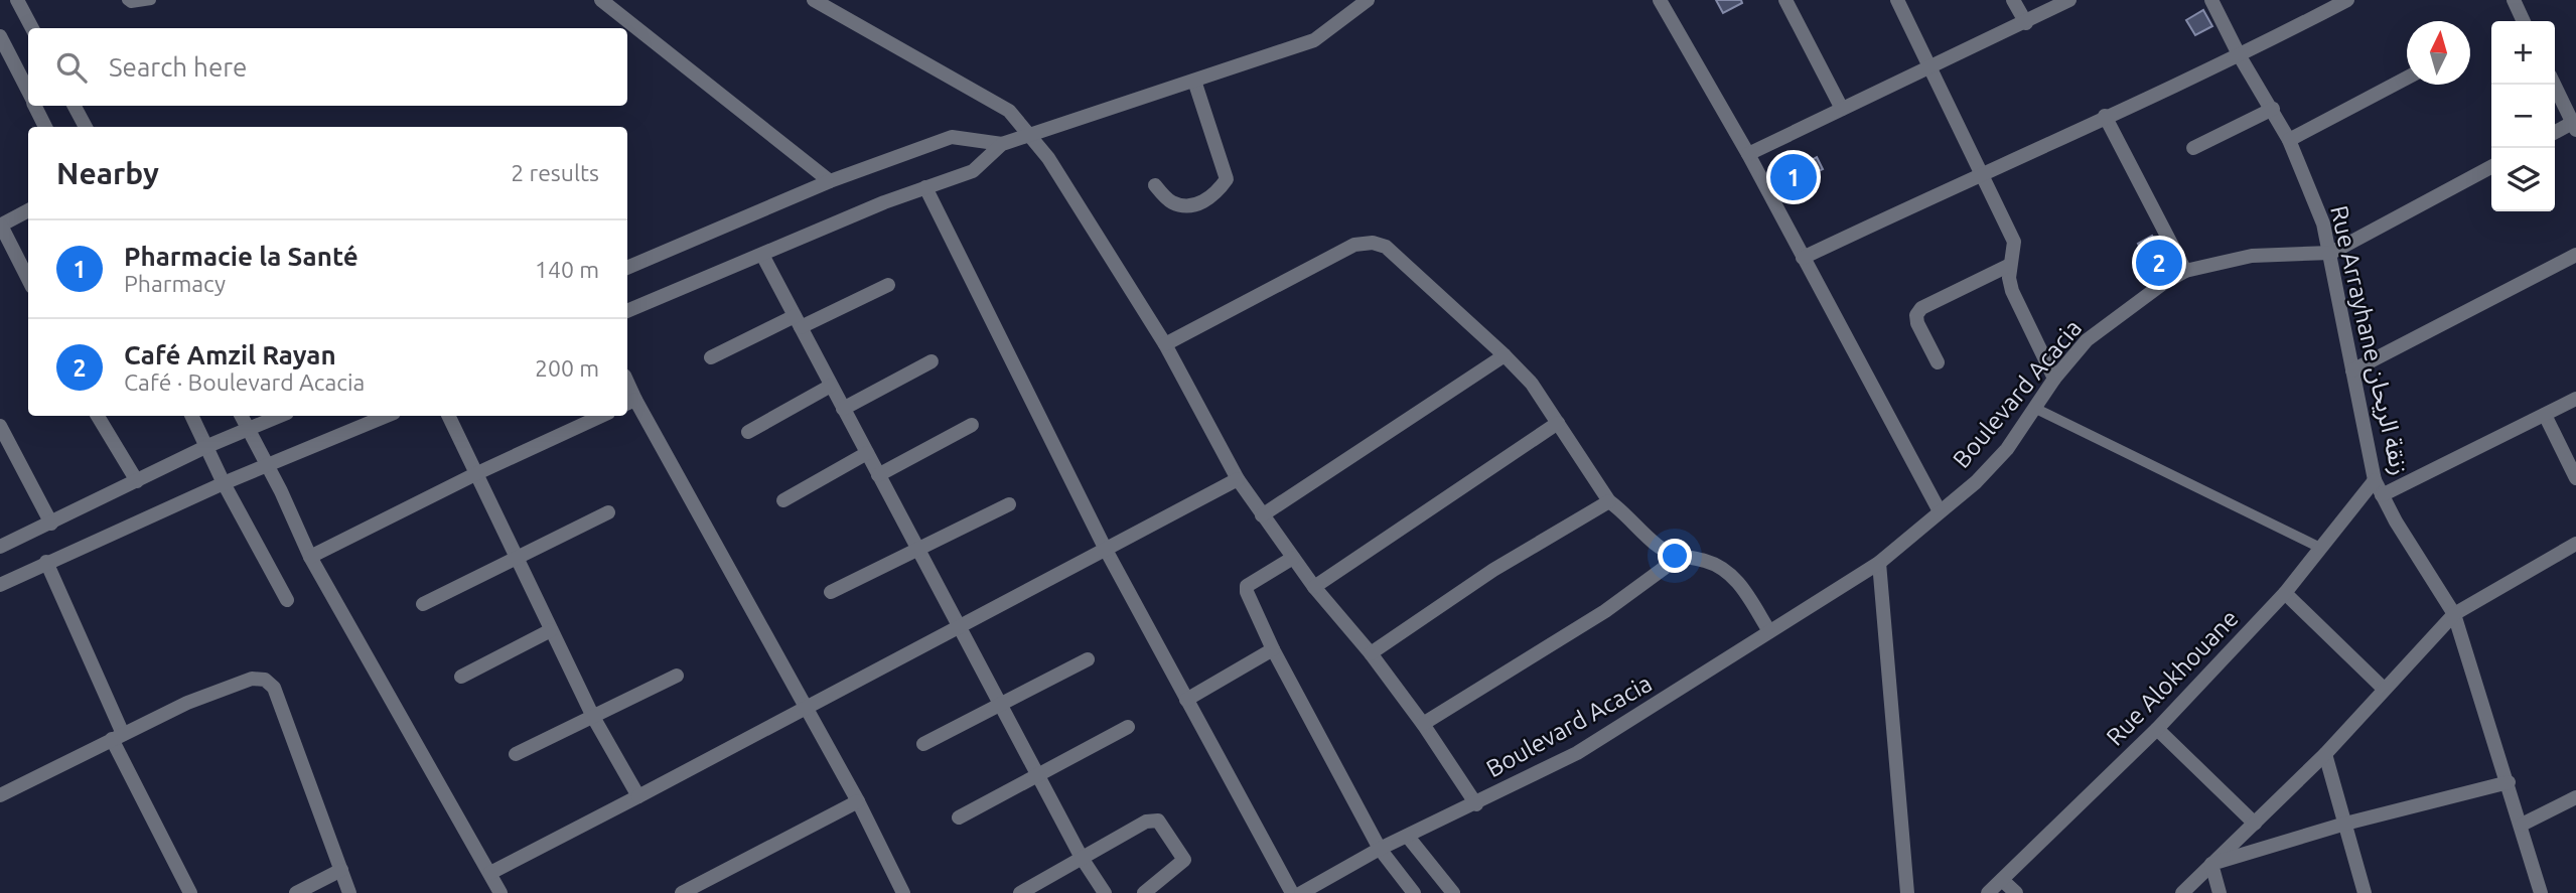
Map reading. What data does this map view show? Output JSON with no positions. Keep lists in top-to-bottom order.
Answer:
{
  "streets": {
    "street": ["Rue Arrayhane زنقة الريحان", "Boulevard Acacia", "Rue Alokhouane"]
  },
  "crossings": [
    ["Rue Arrayhane زنقة الريحان", "Boulevard Acacia"],
    ["Rue Arrayhane زنقة الريحان", "Rue Alokhouane"]
  ],
  "north": "top",
  "page": {
    "map_buttons": ["+", "−"],
    "search": "Search here",
    "heading": ["Nearby", "2 results"],
    "pins": ["1", "2"],
    "list": [
      {
        "mark": "1",
        "name": "Pharmacie la Santé",
        "note": "Pharmacy",
        "value": "140 m"
      },
      {
        "mark": "2",
        "name": "Café Amzil Rayan",
        "note": "Café · Boulevard Acacia",
        "value": "200 m"
      }
    ]
  }
}
